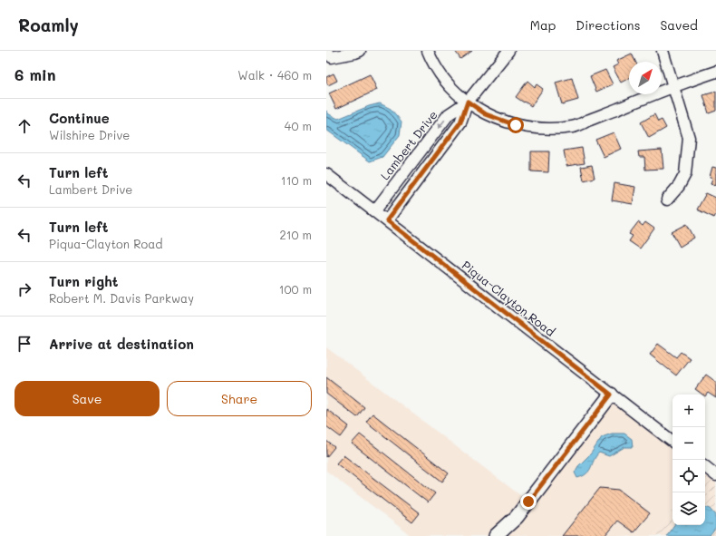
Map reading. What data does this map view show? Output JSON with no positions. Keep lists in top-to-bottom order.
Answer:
{
  "streets": {
    "street": ["Lambert Drive", "Piqua-Clayton Road"]
  },
  "crossings": [
    ["Lambert Drive", "Piqua-Clayton Road"]
  ],
  "north": "top right",
  "page": {
    "header": "Roamly",
    "nav": ["Map", "Directions", "Saved"],
    "heading": ["6 min", "Walk · 460 m"],
    "list": [
      ["Continue", "Wilshire Drive", "40 m"],
      ["Turn left", "Lambert Drive", "110 m"],
      ["Turn left", "Piqua-Clayton Road", "210 m"],
      ["Turn right", "Robert M. Davis Parkway", "100 m"],
      "Arrive at destination"
    ],
    "buttons": ["Save", "Share"],
    "map_buttons": ["+", "−"]
  }
}
